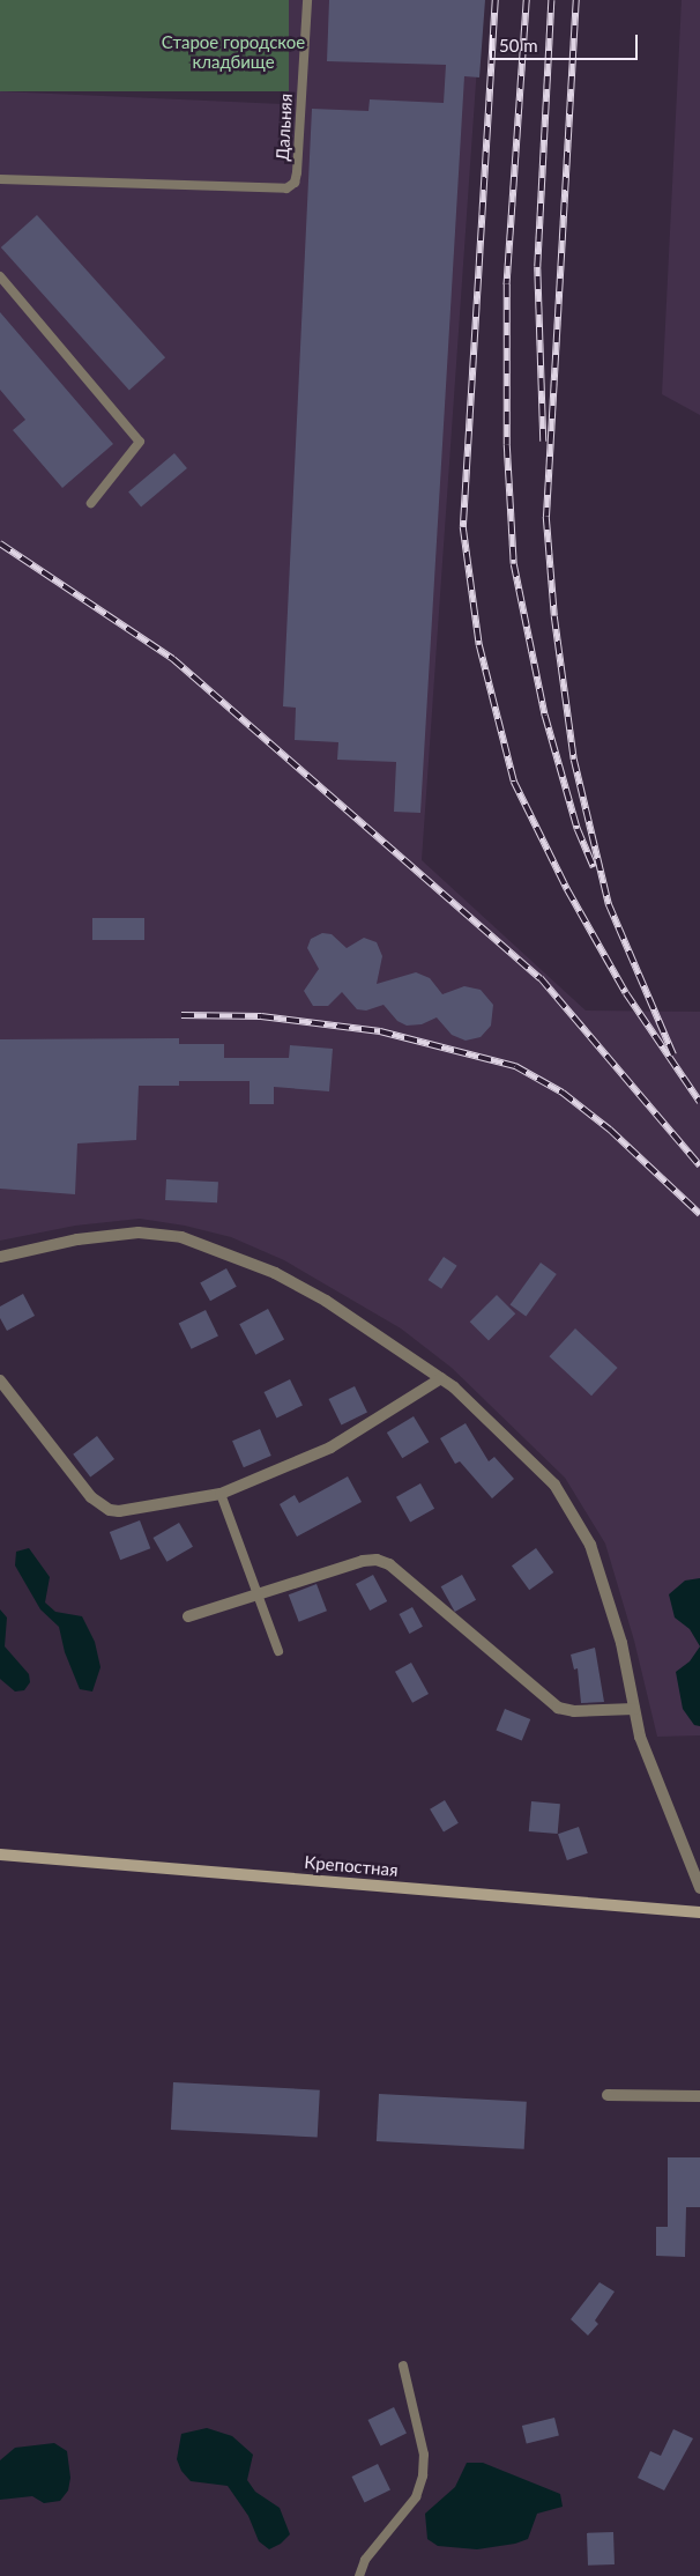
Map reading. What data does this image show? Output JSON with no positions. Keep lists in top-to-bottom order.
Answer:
{
  "streets": {
    "street": ["Крепостная"],
    "lane": ["Дальняя"]
  },
  "parks": ["Старое городское кладбище"],
  "scale_bar": "50 m"
}
